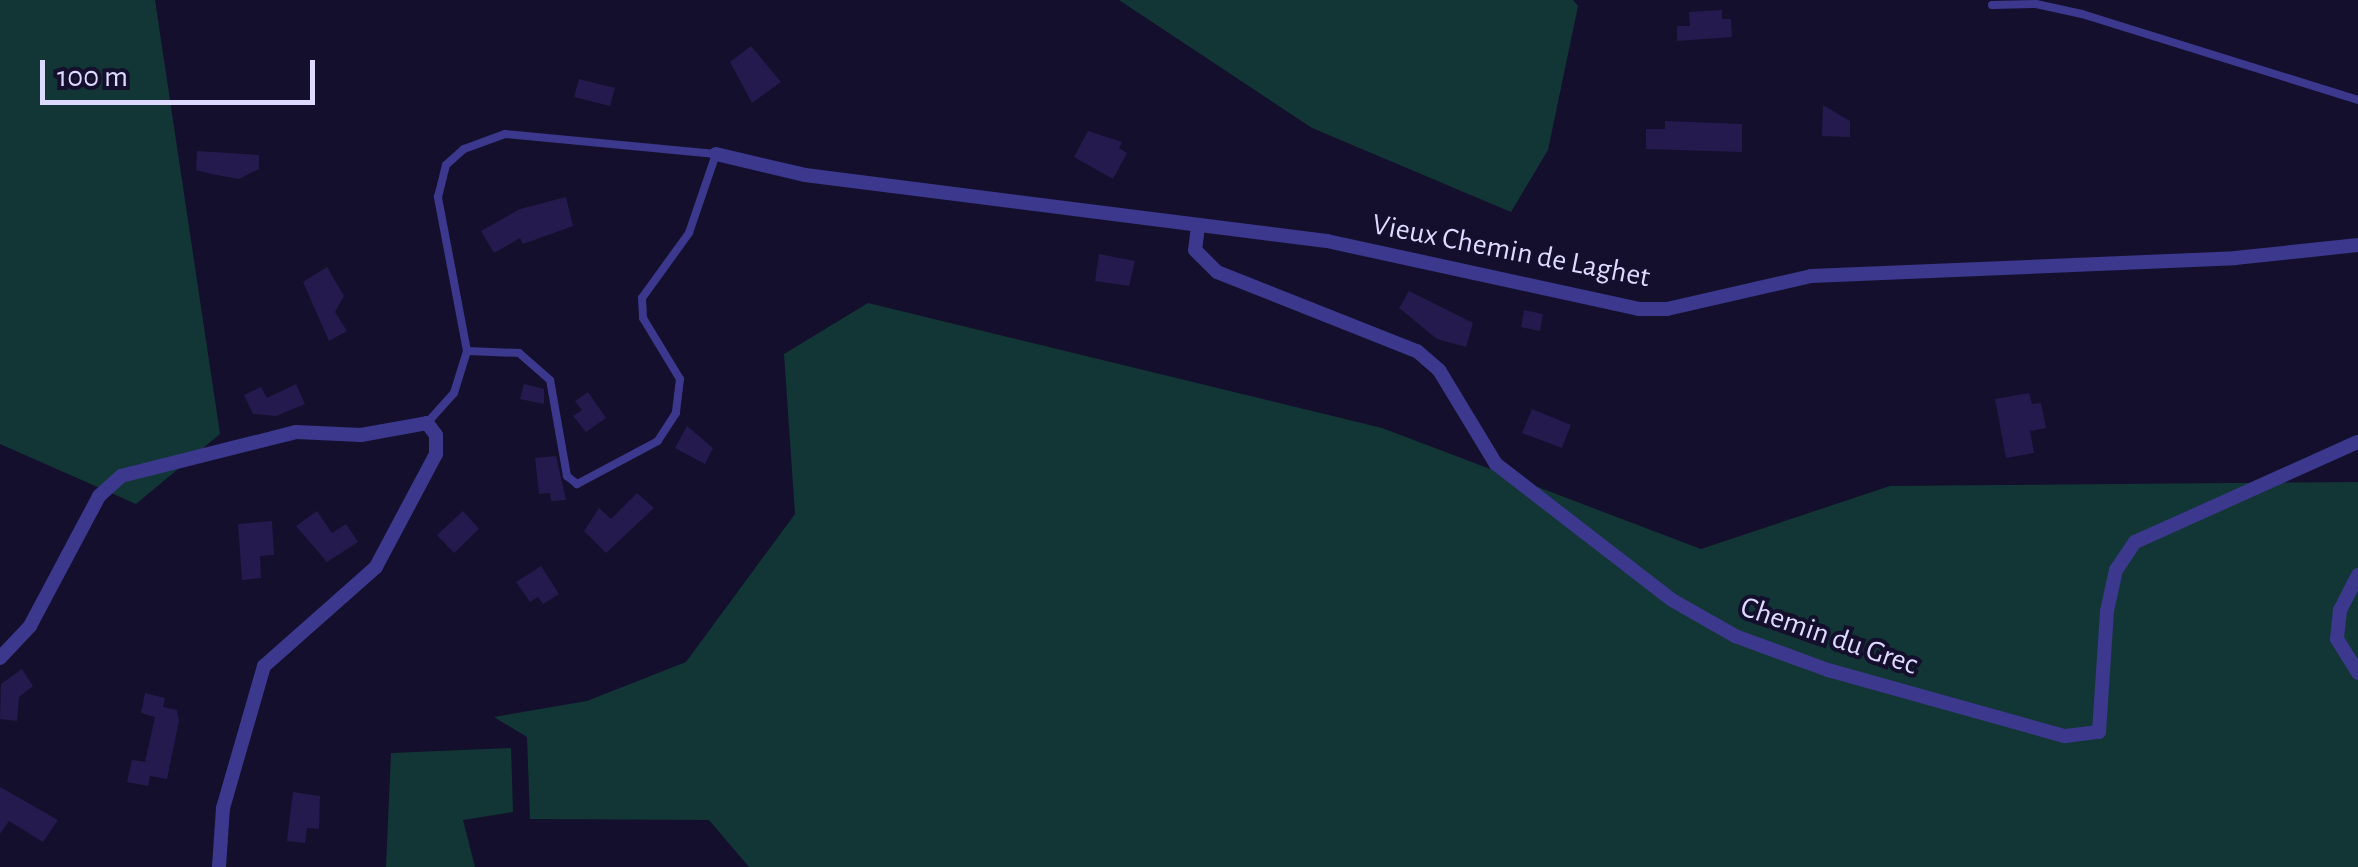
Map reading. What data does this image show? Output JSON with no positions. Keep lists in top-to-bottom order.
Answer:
{
  "streets": {
    "street": ["Vieux Chemin de Laghet", "Chemin du Grec"]
  },
  "crossings": [
    ["Vieux Chemin de Laghet", "Chemin du Grec"]
  ],
  "scale_bar": "100 m"
}
